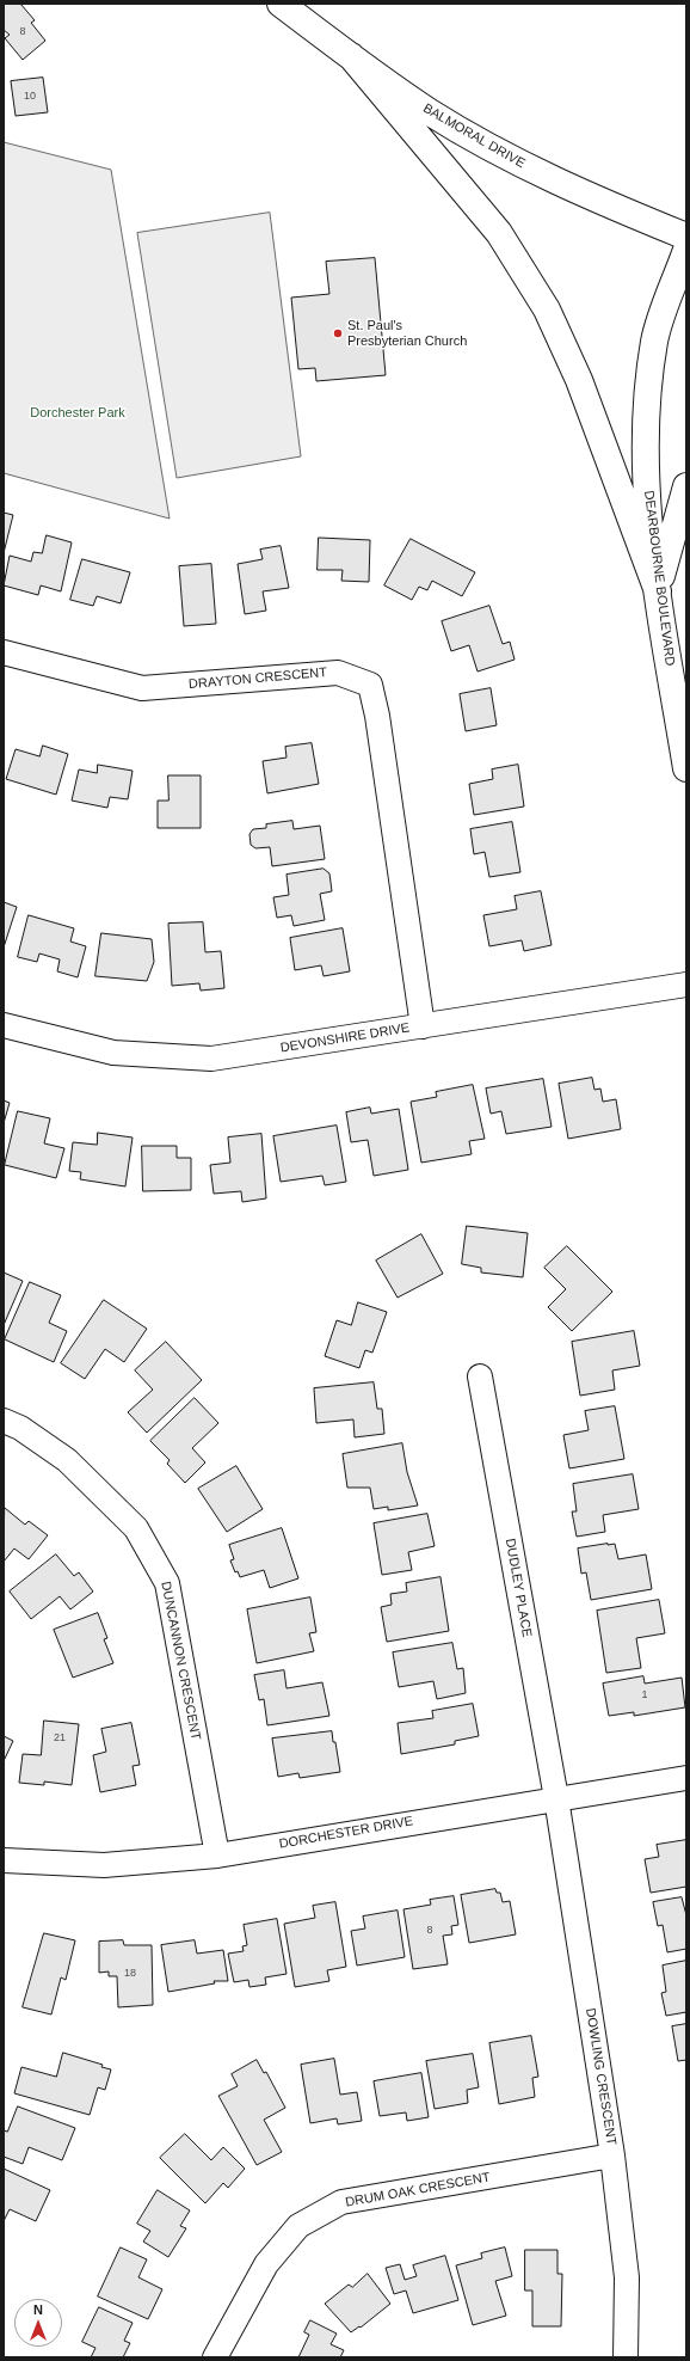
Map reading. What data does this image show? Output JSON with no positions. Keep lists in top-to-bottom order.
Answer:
{
  "streets": {
    "street": [
      "BALMORAL DRIVE",
      "DEARBOURNE BOULEVARD",
      "DRAYTON CRESCENT",
      "DEVONSHIRE DRIVE",
      "DUDLEY PLACE",
      "DUNCANNON CRESCENT",
      "DORCHESTER DRIVE",
      "DOWLING CRESCENT",
      "DRUM OAK CRESCENT"
    ]
  },
  "crossings": [
    ["DRAYTON CRESCENT", "DEVONSHIRE DRIVE"],
    ["DUDLEY PLACE", "DORCHESTER DRIVE"],
    ["DUDLEY PLACE", "DOWLING CRESCENT"],
    ["DUNCANNON CRESCENT", "DORCHESTER DRIVE"],
    ["DORCHESTER DRIVE", "DOWLING CRESCENT"],
    ["DOWLING CRESCENT", "DRUM OAK CRESCENT"]
  ],
  "parks": ["Dorchester Park"],
  "places": ["St. Paul's Presbyterian Church"],
  "house_numbers": [
    "8",
    "10",
    "1",
    "21",
    "8",
    "18"
  ],
  "north": "top"
}
